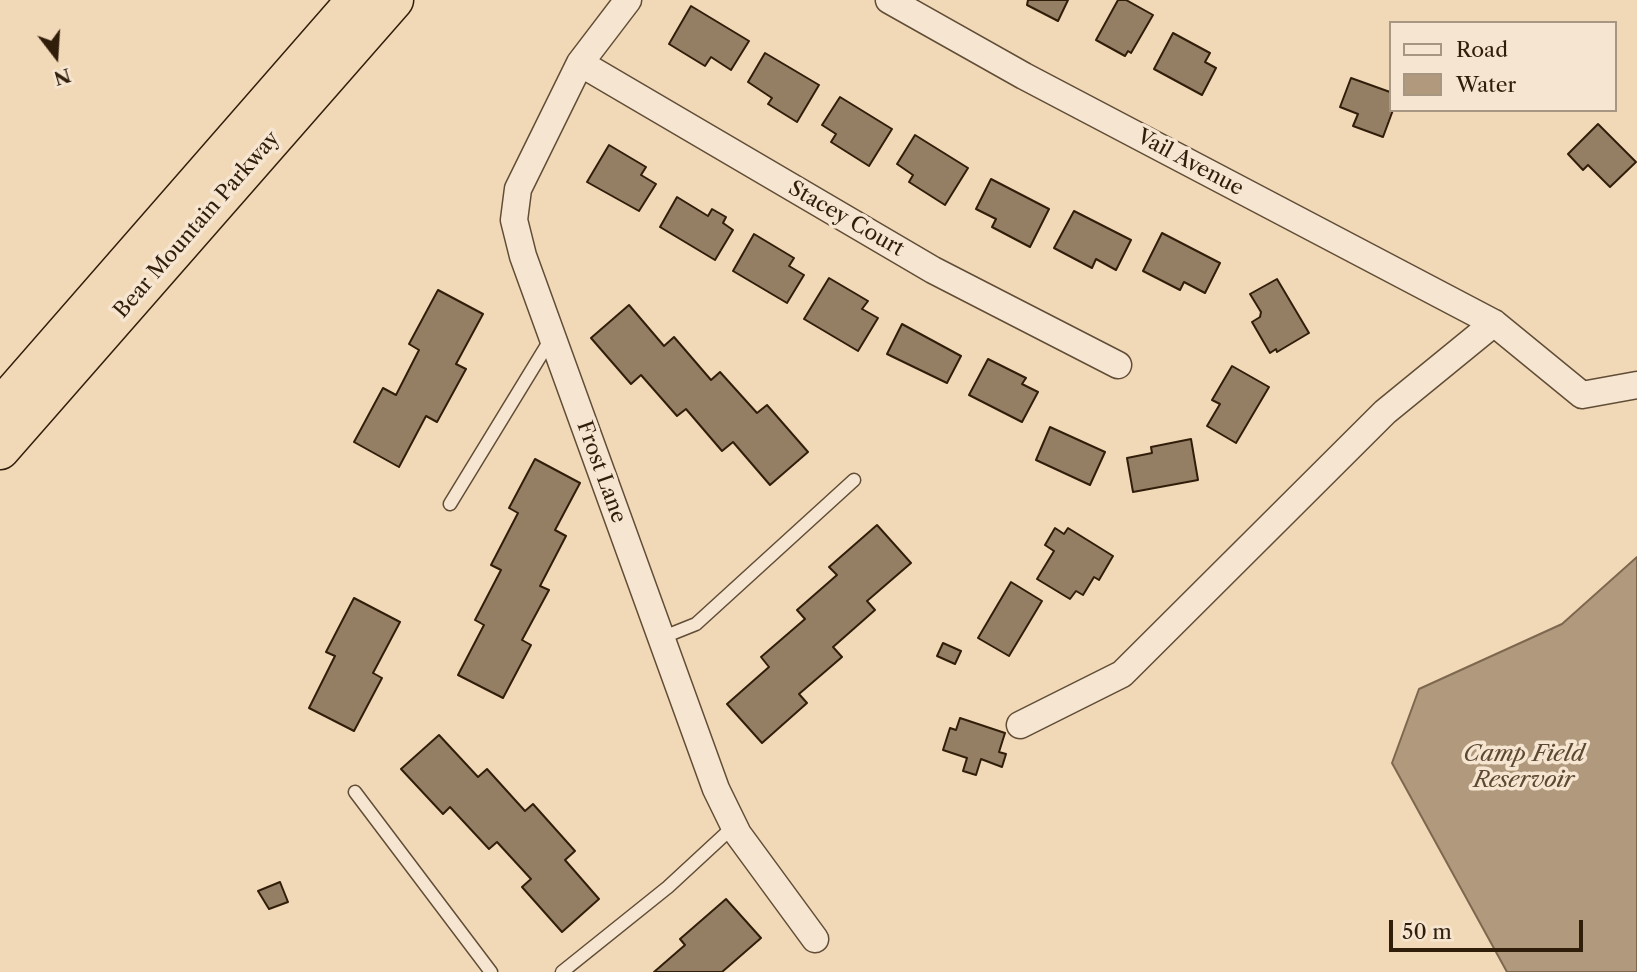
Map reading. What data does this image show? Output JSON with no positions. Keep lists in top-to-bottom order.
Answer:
{
  "streets": {
    "highway": ["Bear Mountain Parkway"],
    "street": ["Vail Avenue", "Stacey Court", "Frost Lane"]
  },
  "crossings": [
    ["Stacey Court", "Frost Lane"]
  ],
  "water": ["Camp Field Reservoir"],
  "legend": ["Road", "Water"],
  "scale_bar": "50 m",
  "north": "bottom"
}
